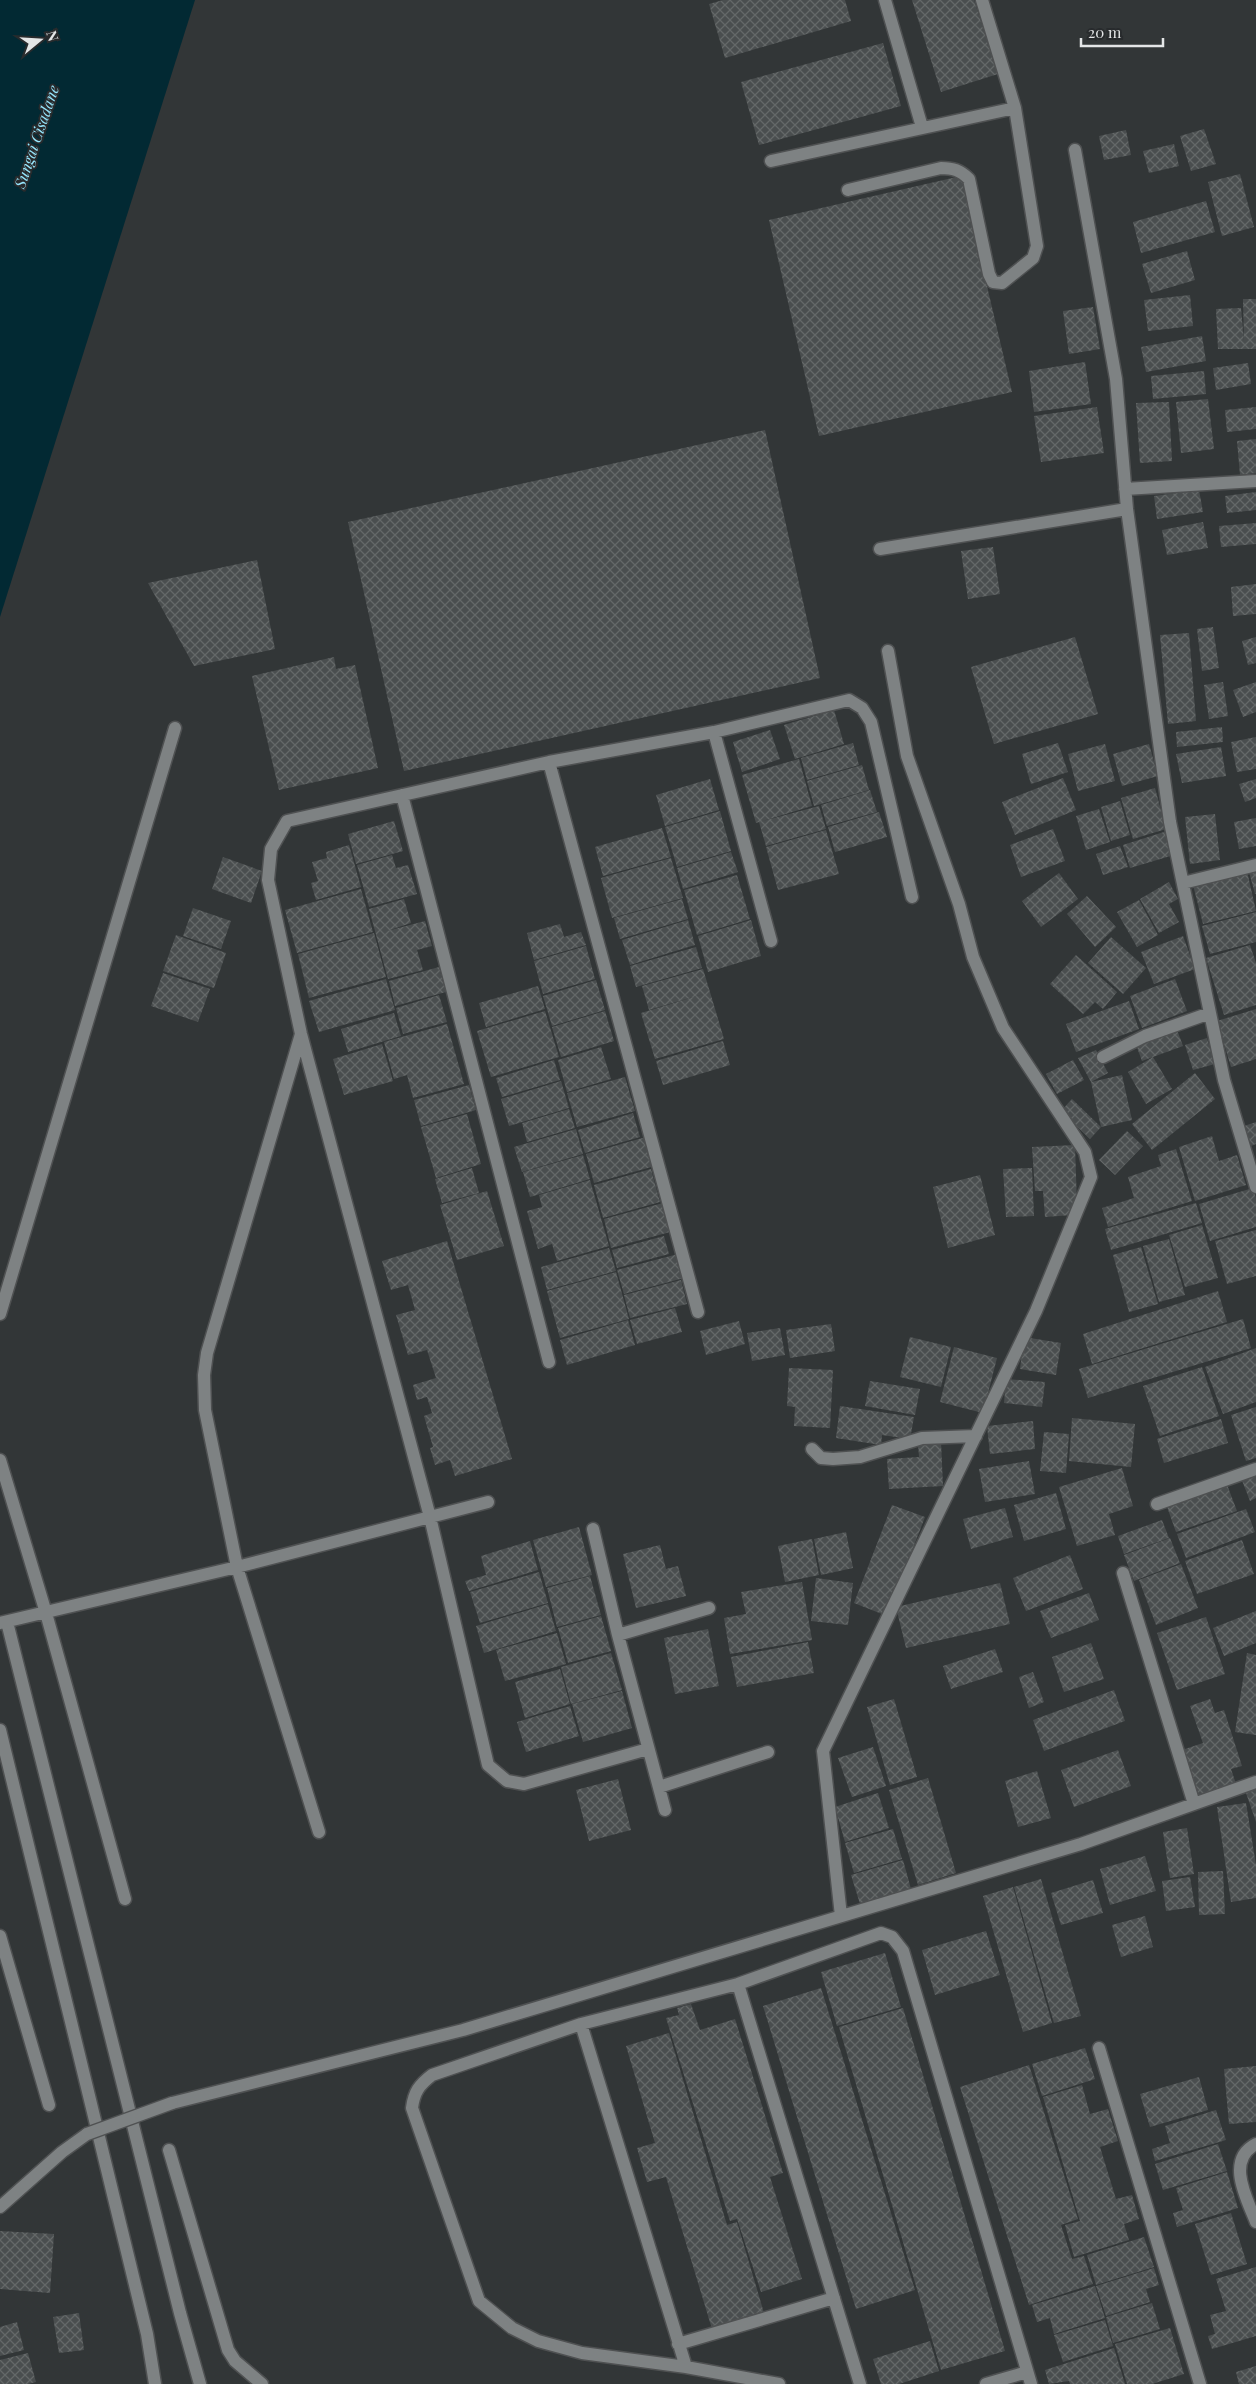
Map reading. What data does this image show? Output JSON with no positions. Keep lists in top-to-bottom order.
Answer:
{
  "water": ["Sungai Cisadane"],
  "scale_bar": "20 m",
  "north": "right"
}
